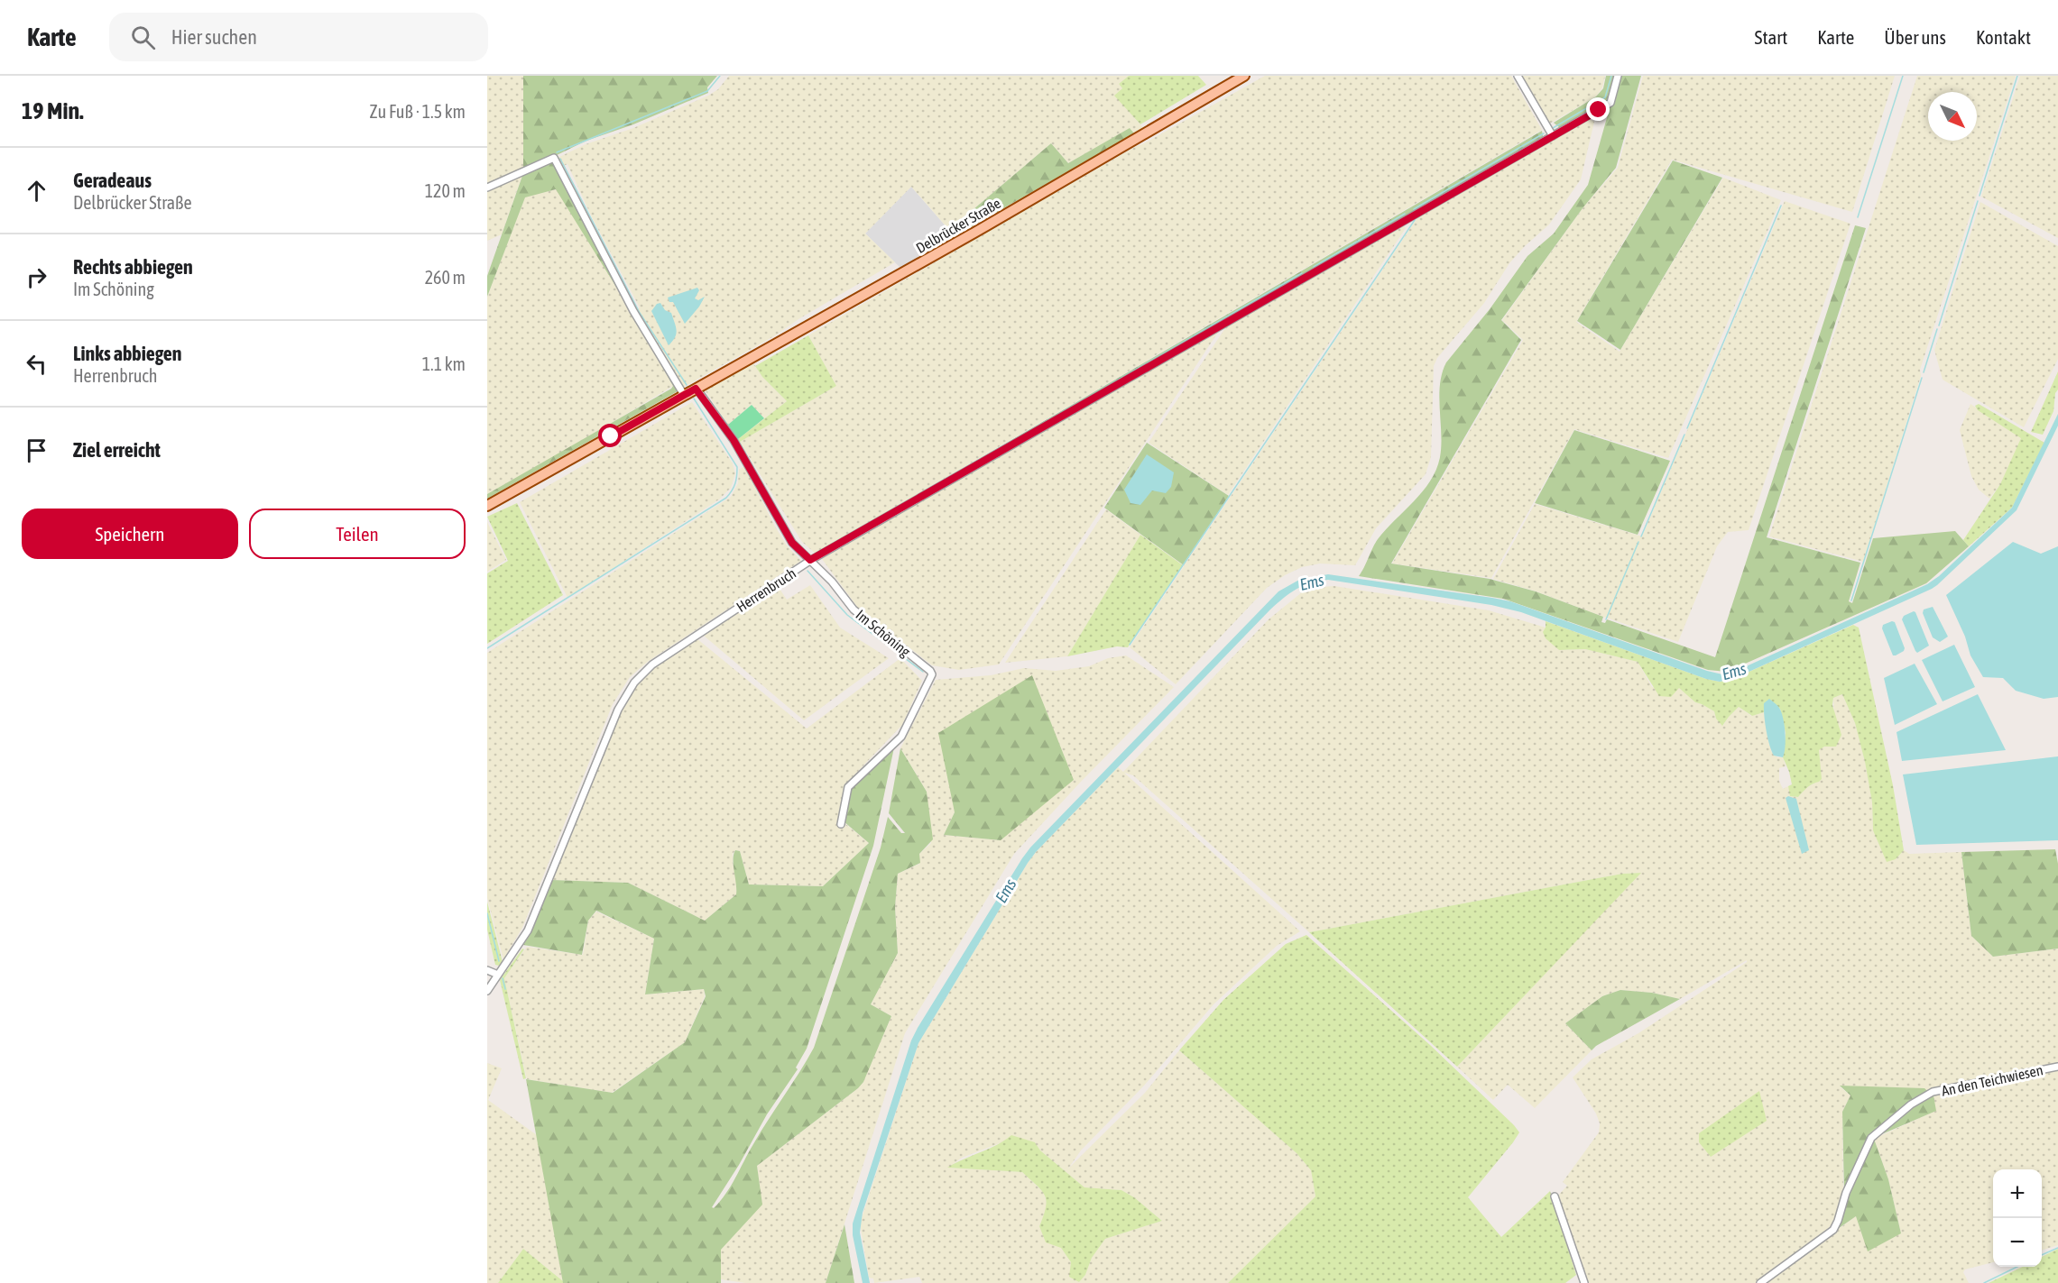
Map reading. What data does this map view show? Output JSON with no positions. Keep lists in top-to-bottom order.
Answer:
{
  "streets": {
    "main road": ["Delbrücker Straße"],
    "street": ["Herrenbruch", "Im Schöning", "An den Teichwiesen"]
  },
  "crossings": [
    ["Delbrücker Straße", "Im Schöning"],
    ["Herrenbruch", "Im Schöning"]
  ],
  "water": ["Ems"],
  "north": "bottom right",
  "page": {
    "header": "Karte",
    "search": "Hier suchen",
    "nav": [
      "Start",
      "Karte",
      "Über uns",
      "Kontakt"
    ],
    "heading": ["19 Min.", "Zu Fuß · 1.5 km"],
    "list": [
      ["Geradeaus", "Delbrücker Straße", "120 m"],
      ["Rechts abbiegen", "Im Schöning", "260 m"],
      ["Links abbiegen", "Herrenbruch", "1.1 km"],
      "Ziel erreicht"
    ],
    "buttons": ["Speichern", "Teilen"],
    "map_buttons": ["+", "−"]
  }
}
